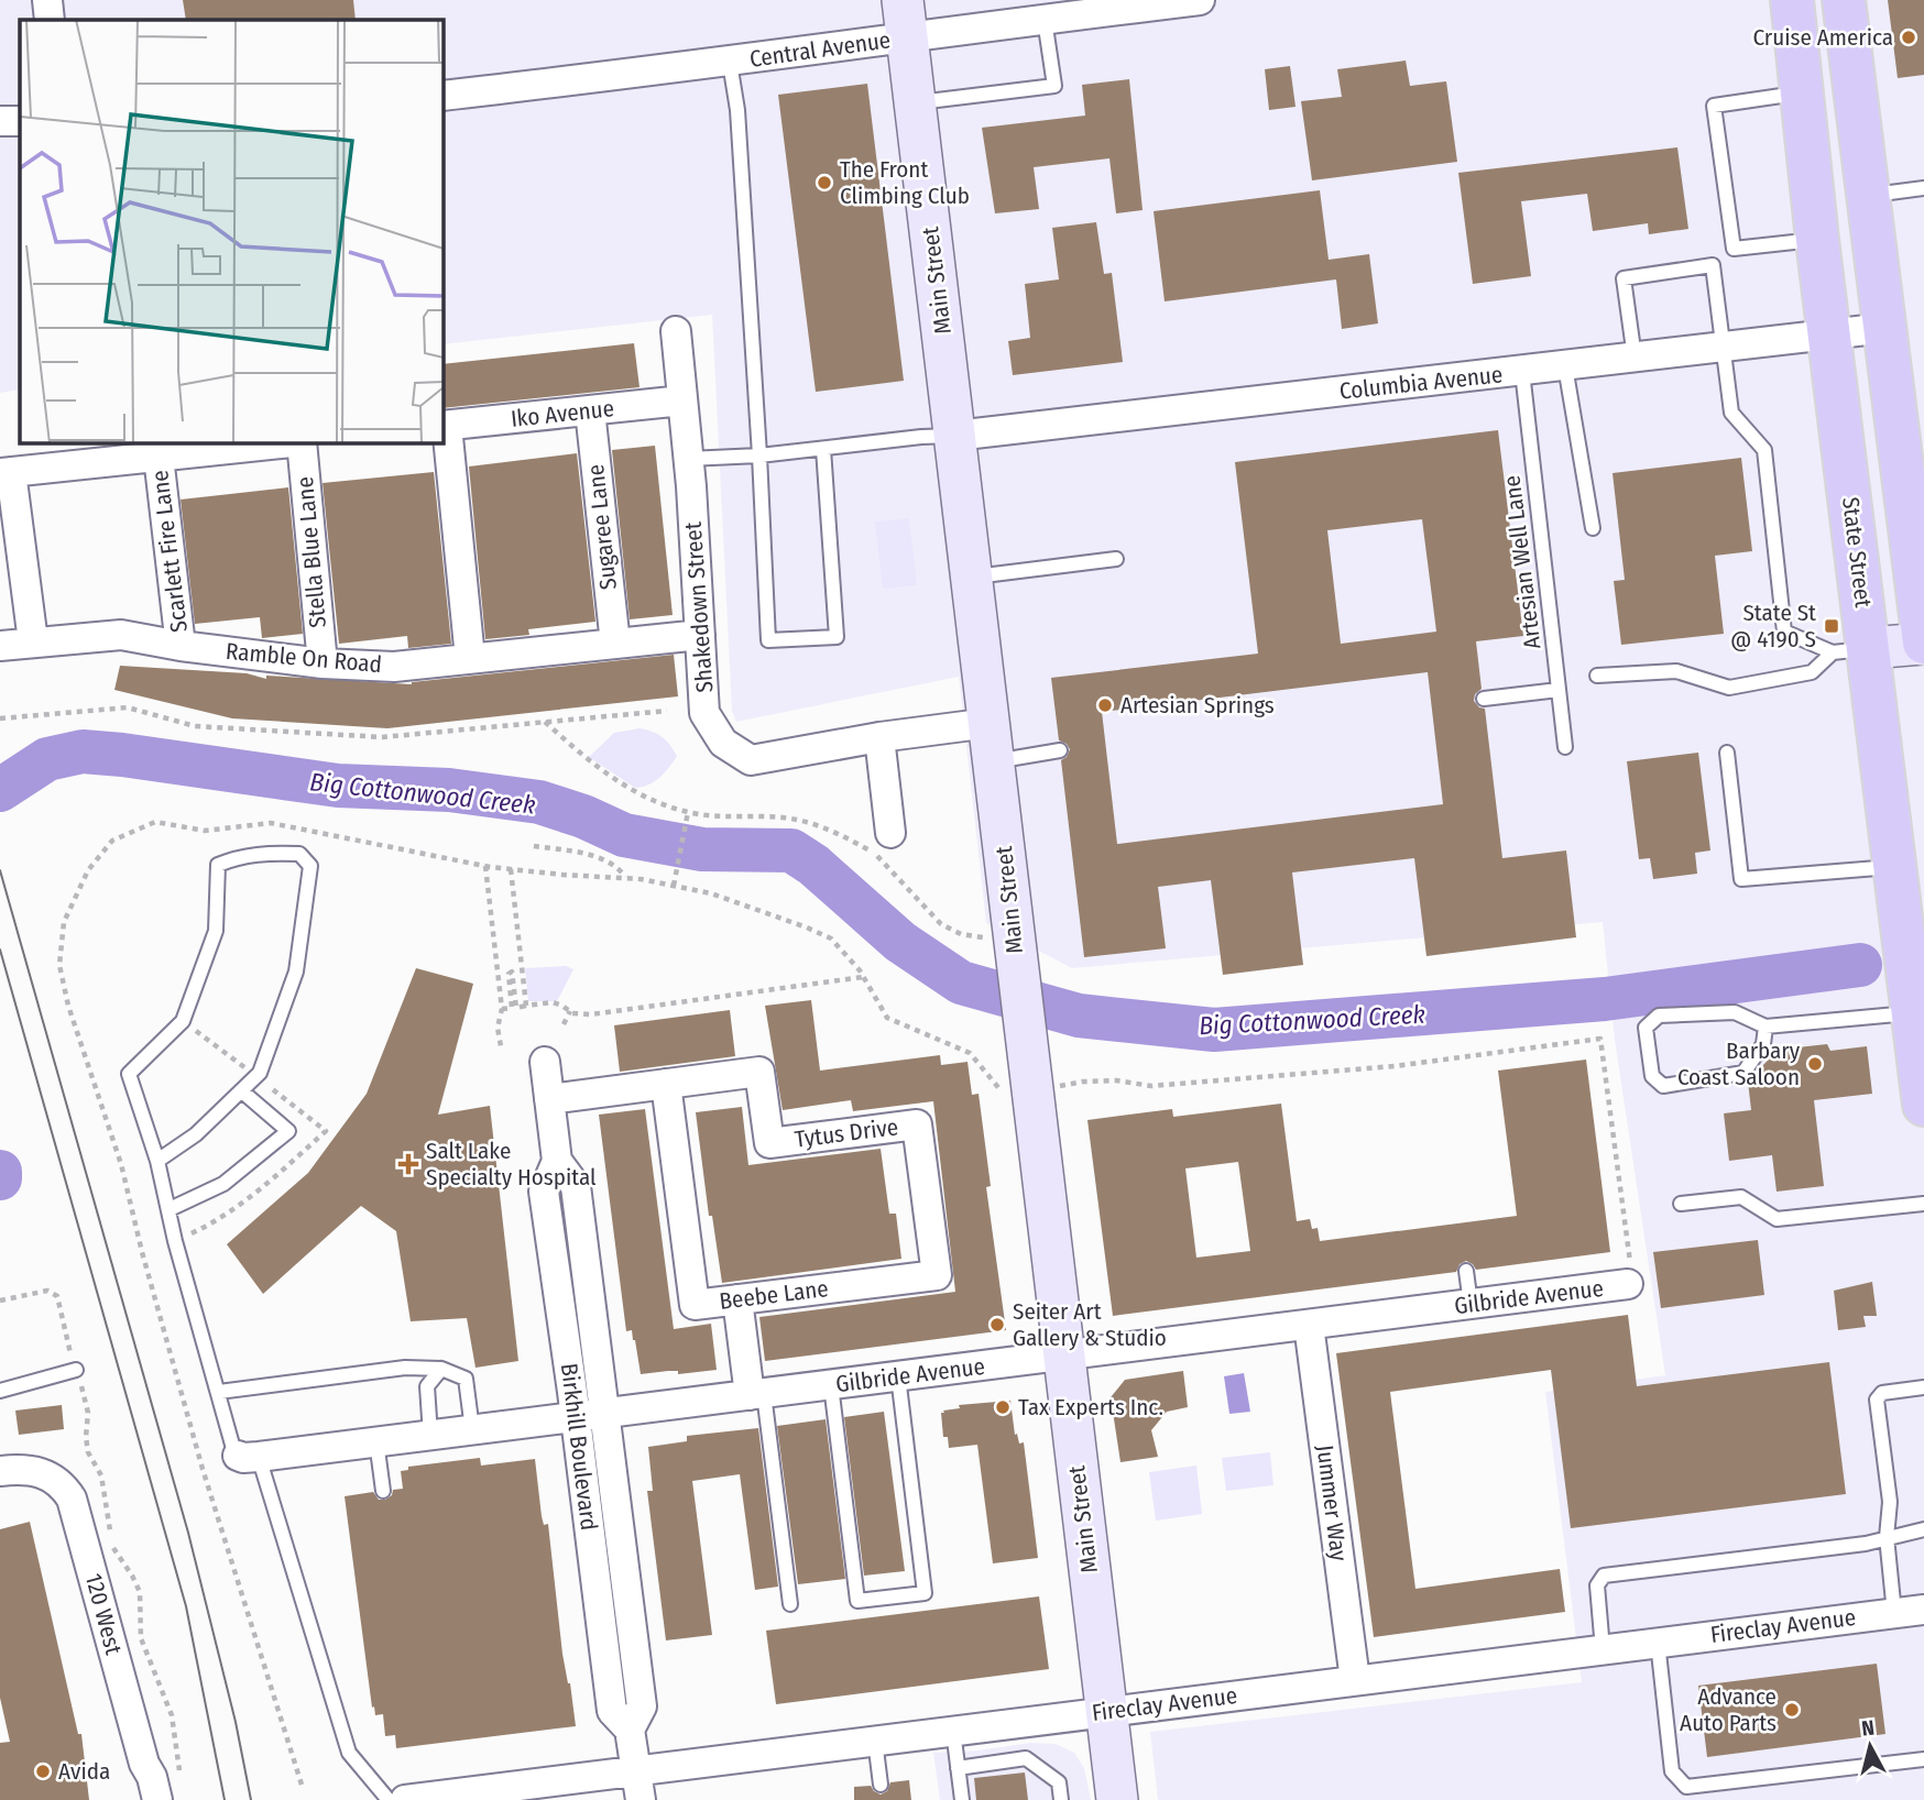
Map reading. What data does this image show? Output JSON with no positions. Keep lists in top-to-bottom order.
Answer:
{
  "streets": {
    "main road": ["State Street"],
    "street": [
      "Central Avenue",
      "Main Street",
      "Columbia Avenue",
      "Iko Avenue",
      "Sugaree Lane",
      "Scarlett Fire Lane",
      "Stella Blue Lane",
      "Shakedown Street",
      "Ramble On Road",
      "Tytus Drive",
      "Beebe Lane",
      "Gilbride Avenue",
      "Birkhill Boulevard",
      "Jummer Way",
      "120 West",
      "Fireclay Avenue"
    ],
    "lane": ["Artesian Well Lane"]
  },
  "crossings": [
    ["Central Avenue", "Main Street"],
    ["Main Street", "Columbia Avenue"],
    ["Main Street", "Shakedown Street"],
    ["Main Street", "Gilbride Avenue"],
    ["Main Street", "Fireclay Avenue"],
    ["Columbia Avenue", "State Street"],
    ["Columbia Avenue", "Artesian Well Lane"],
    ["Iko Avenue", "Sugaree Lane"],
    ["Iko Avenue", "Shakedown Street"],
    ["Sugaree Lane", "Ramble On Road"],
    ["Scarlett Fire Lane", "Ramble On Road"],
    ["Stella Blue Lane", "Ramble On Road"],
    ["Shakedown Street", "Ramble On Road"],
    ["Tytus Drive", "Beebe Lane"],
    ["Tytus Drive", "Birkhill Boulevard"],
    ["Gilbride Avenue", "Birkhill Boulevard"],
    ["Gilbride Avenue", "Jummer Way"],
    ["Birkhill Boulevard", "Fireclay Avenue"],
    ["Jummer Way", "Fireclay Avenue"]
  ],
  "water": ["Big Cottonwood Creek"],
  "places": {
    "other": [
      "Cruise America",
      "The Front Climbing Club",
      "Artesian Springs",
      "Barbary Coast Saloon",
      "Seiter Art Gallery & Studio",
      "Tax Experts Inc.",
      "Advance Auto Parts",
      "Avida"
    ],
    "transit": ["State St @ 4190 S"],
    "health": ["Salt Lake Specialty Hospital"]
  },
  "north": "top"
}
